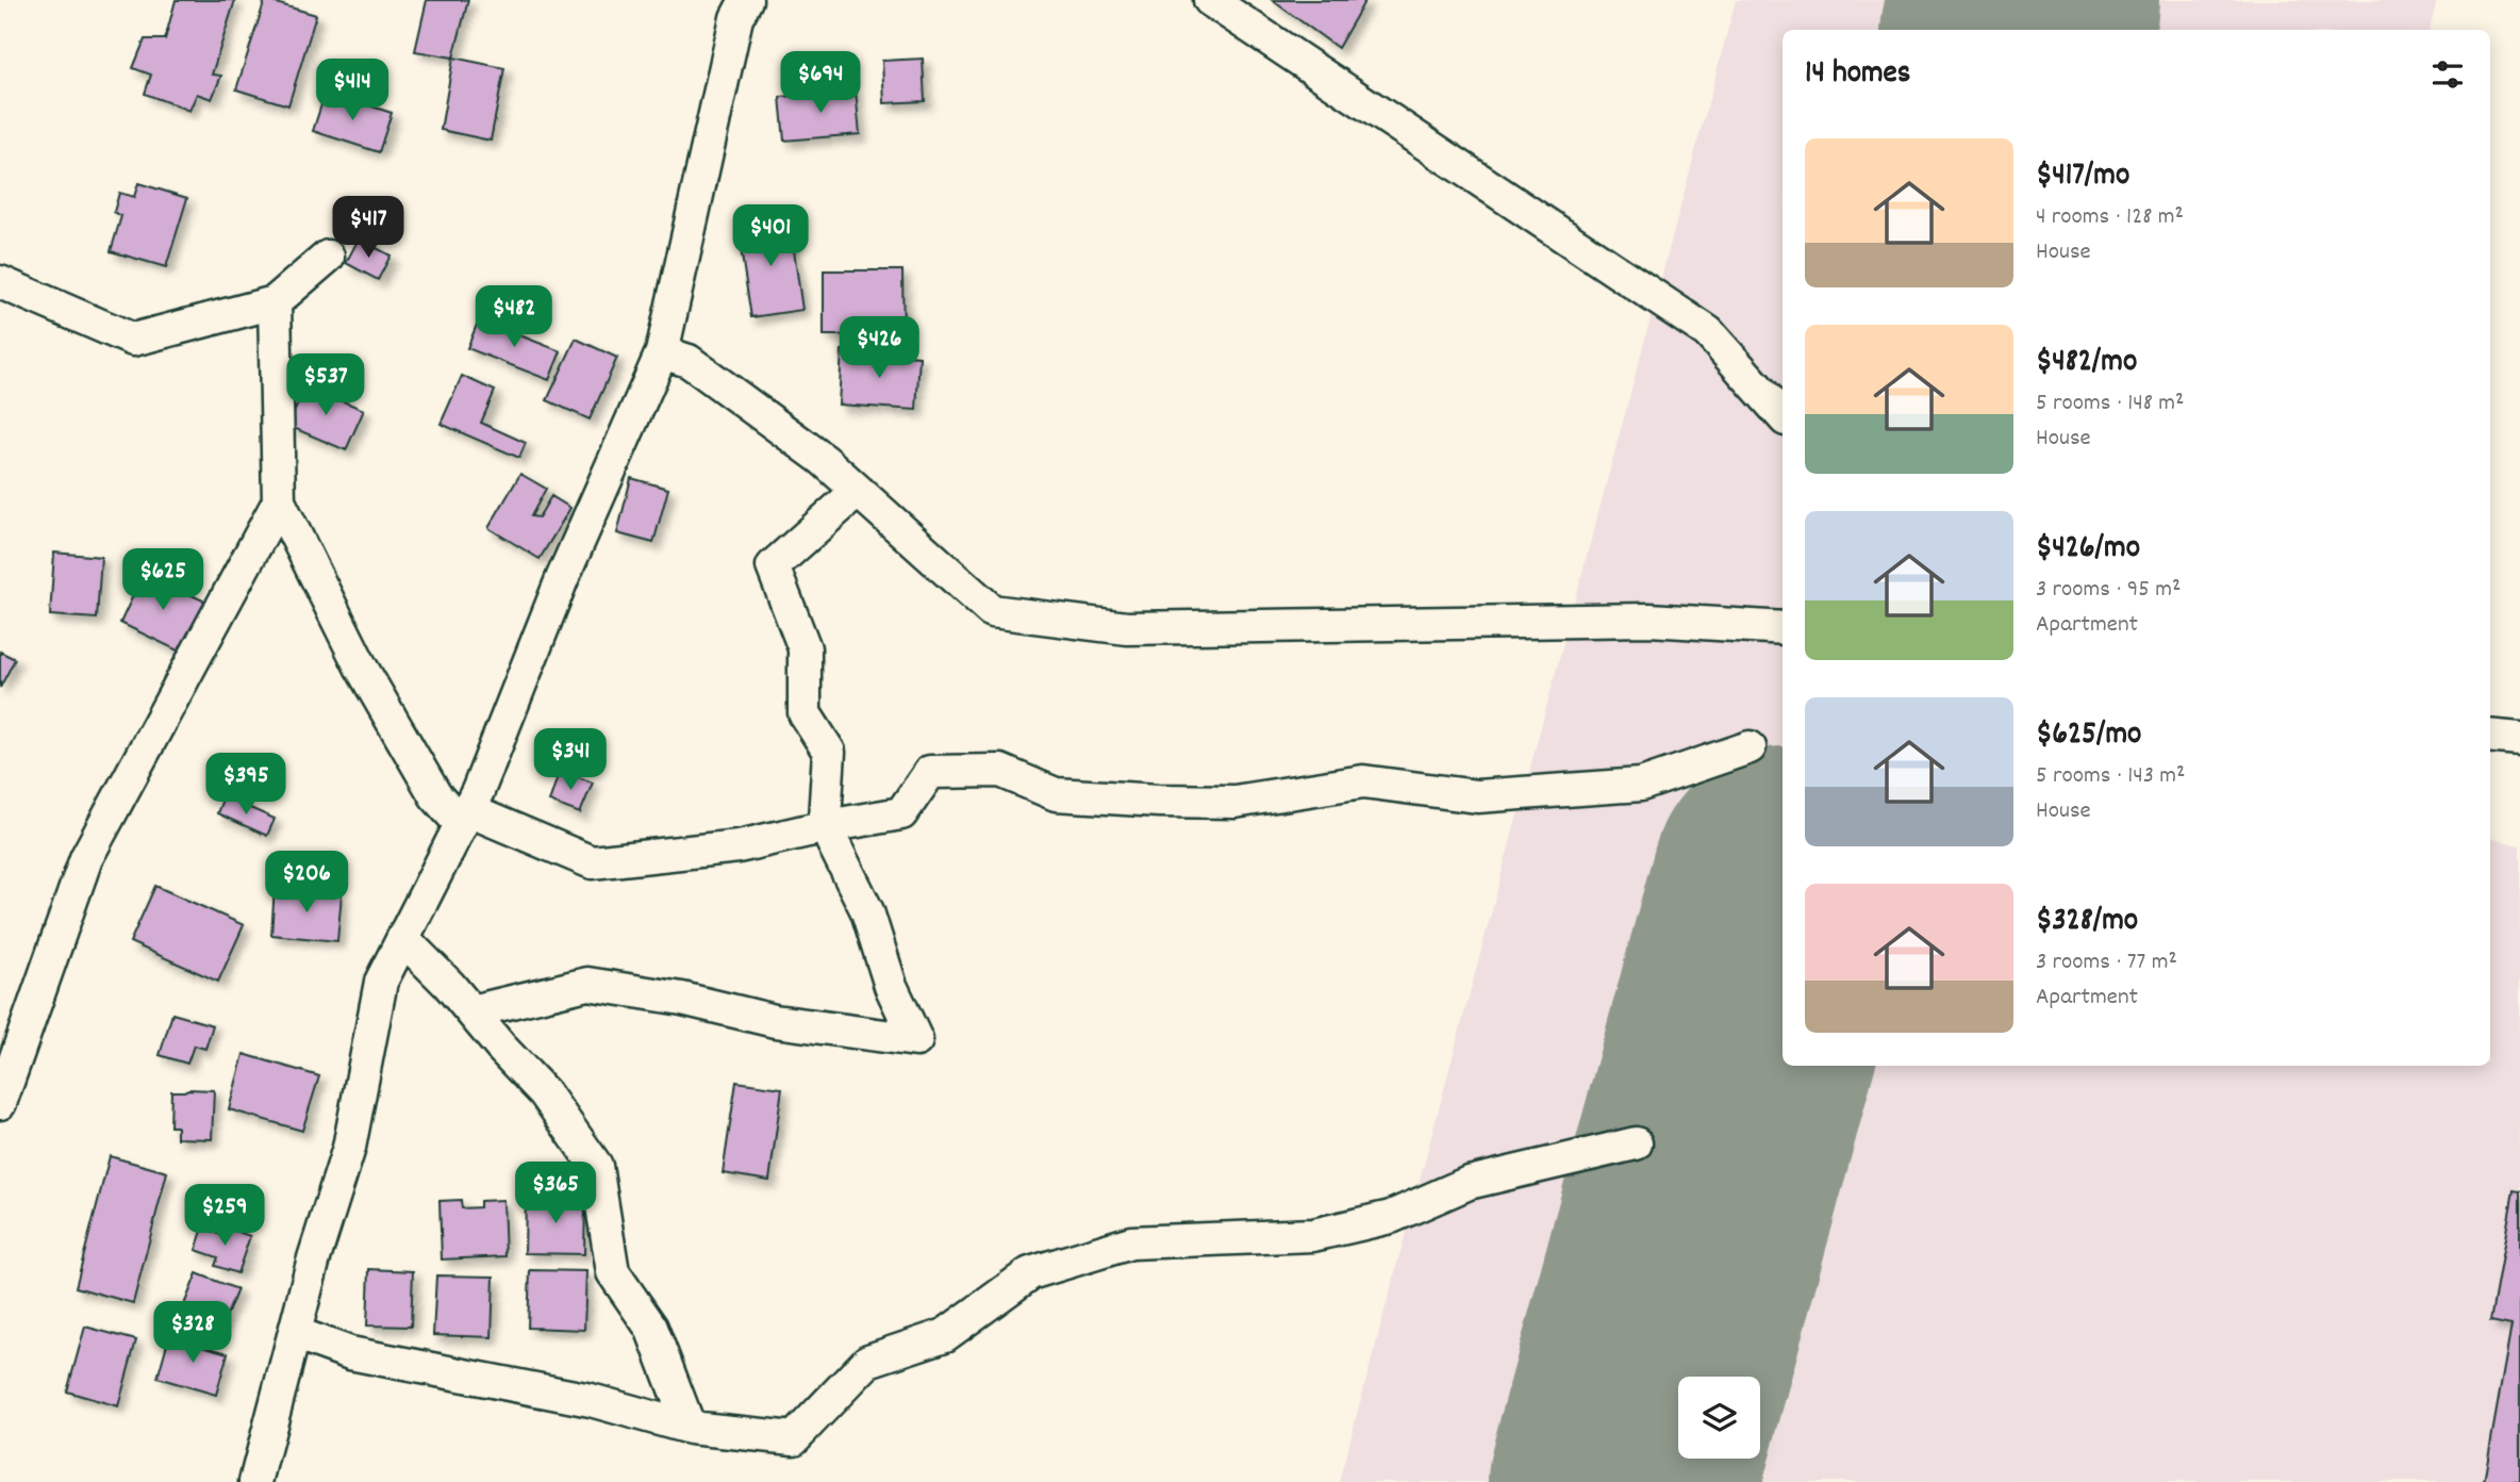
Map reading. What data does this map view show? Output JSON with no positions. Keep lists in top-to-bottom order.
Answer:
{
  "page": {
    "heading": "14 homes",
    "price": [
      "$694",
      "$414",
      "$417",
      "$401",
      "$482",
      "$426",
      "$537",
      "$625",
      "$341",
      "$395",
      "$206",
      "$365",
      "$259",
      "$328"
    ],
    "list": [
      {
        "name": "$417/mo",
        "note": "4 rooms · 128 m² · House"
      },
      {
        "name": "$482/mo",
        "note": "5 rooms · 148 m² · House"
      },
      {
        "name": "$426/mo",
        "note": "3 rooms · 95 m² · Apartment"
      },
      {
        "name": "$625/mo",
        "note": "5 rooms · 143 m² · House"
      },
      {
        "name": "$328/mo",
        "note": "3 rooms · 77 m² · Apartment"
      }
    ]
  }
}
